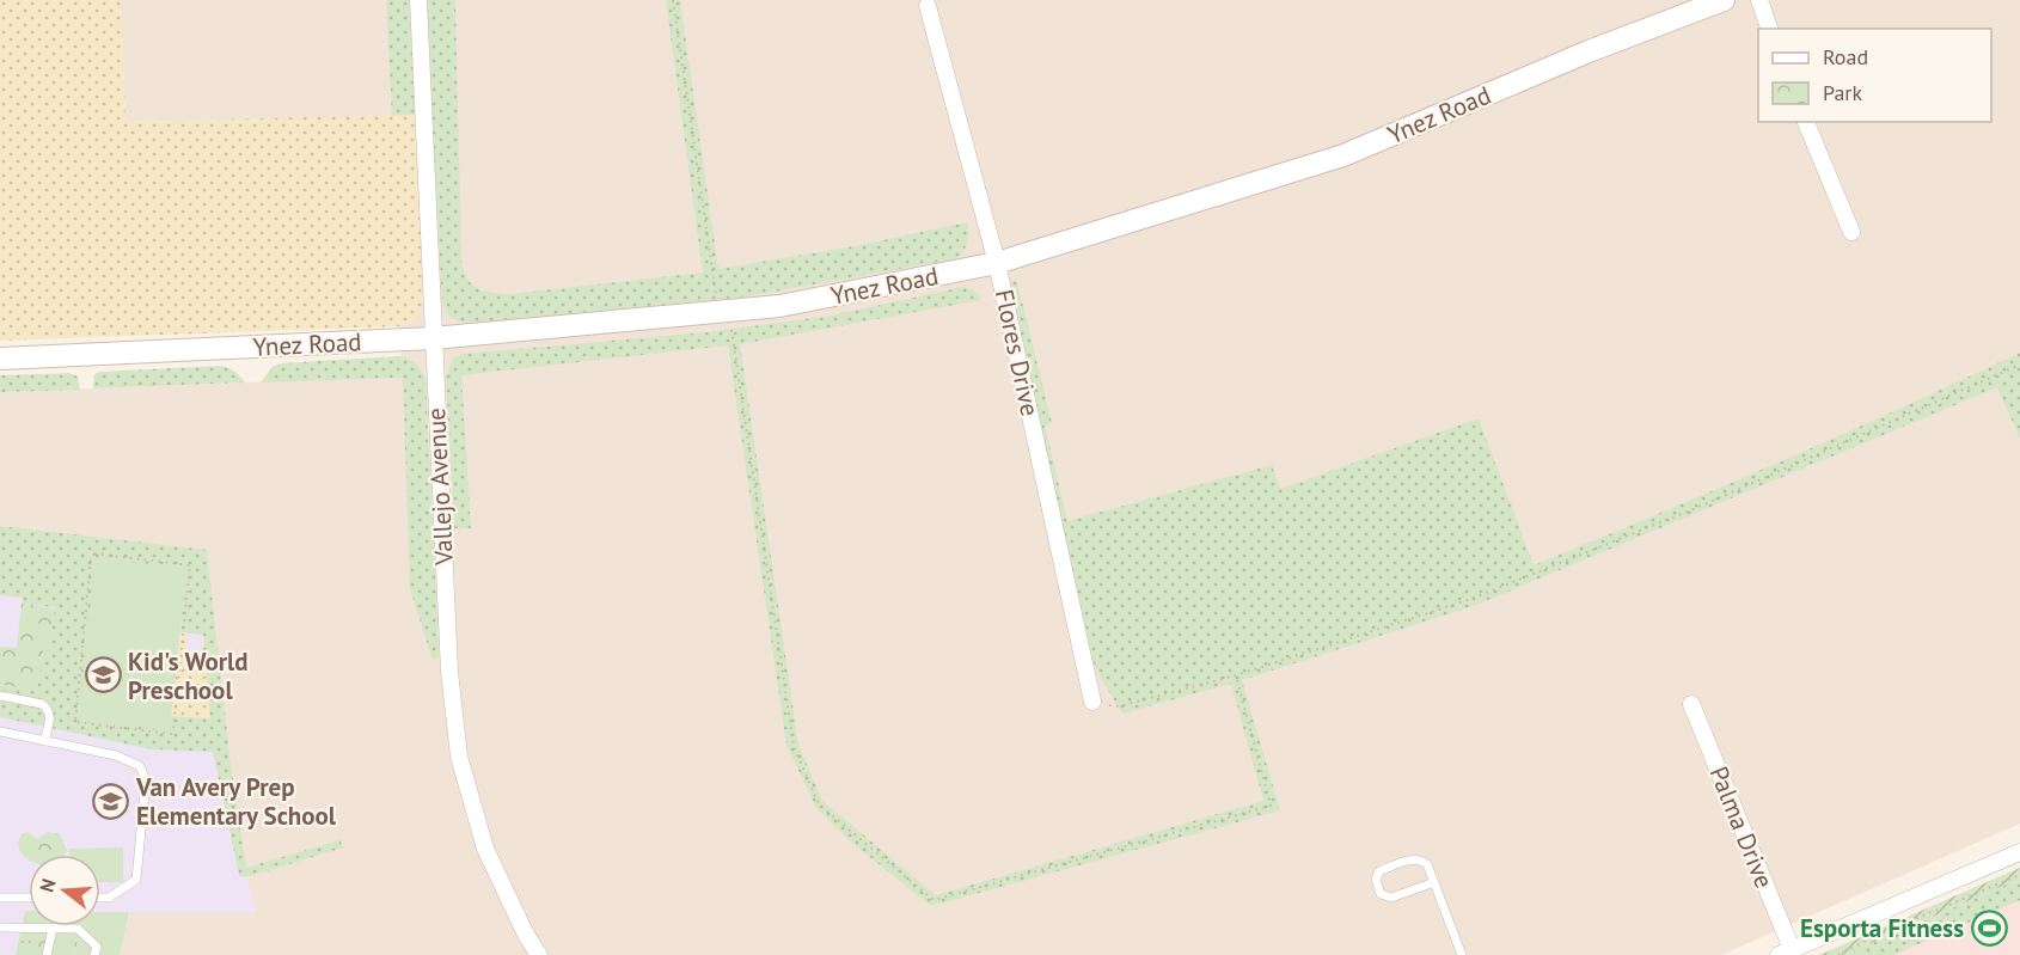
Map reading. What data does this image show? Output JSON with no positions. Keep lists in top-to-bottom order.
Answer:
{
  "streets": {
    "main road": ["Ynez Road"],
    "street": ["Flores Drive", "Vallejo Avenue", "Palma Drive"]
  },
  "crossings": [
    ["Ynez Road", "Flores Drive"],
    ["Ynez Road", "Vallejo Avenue"]
  ],
  "places": {
    "school or university": ["Kid's World Preschool", "Van Avery Prep Elementary School"],
    "sports": ["Esporta Fitness"]
  },
  "legend": ["Road", "Park"],
  "north": "left"
}
